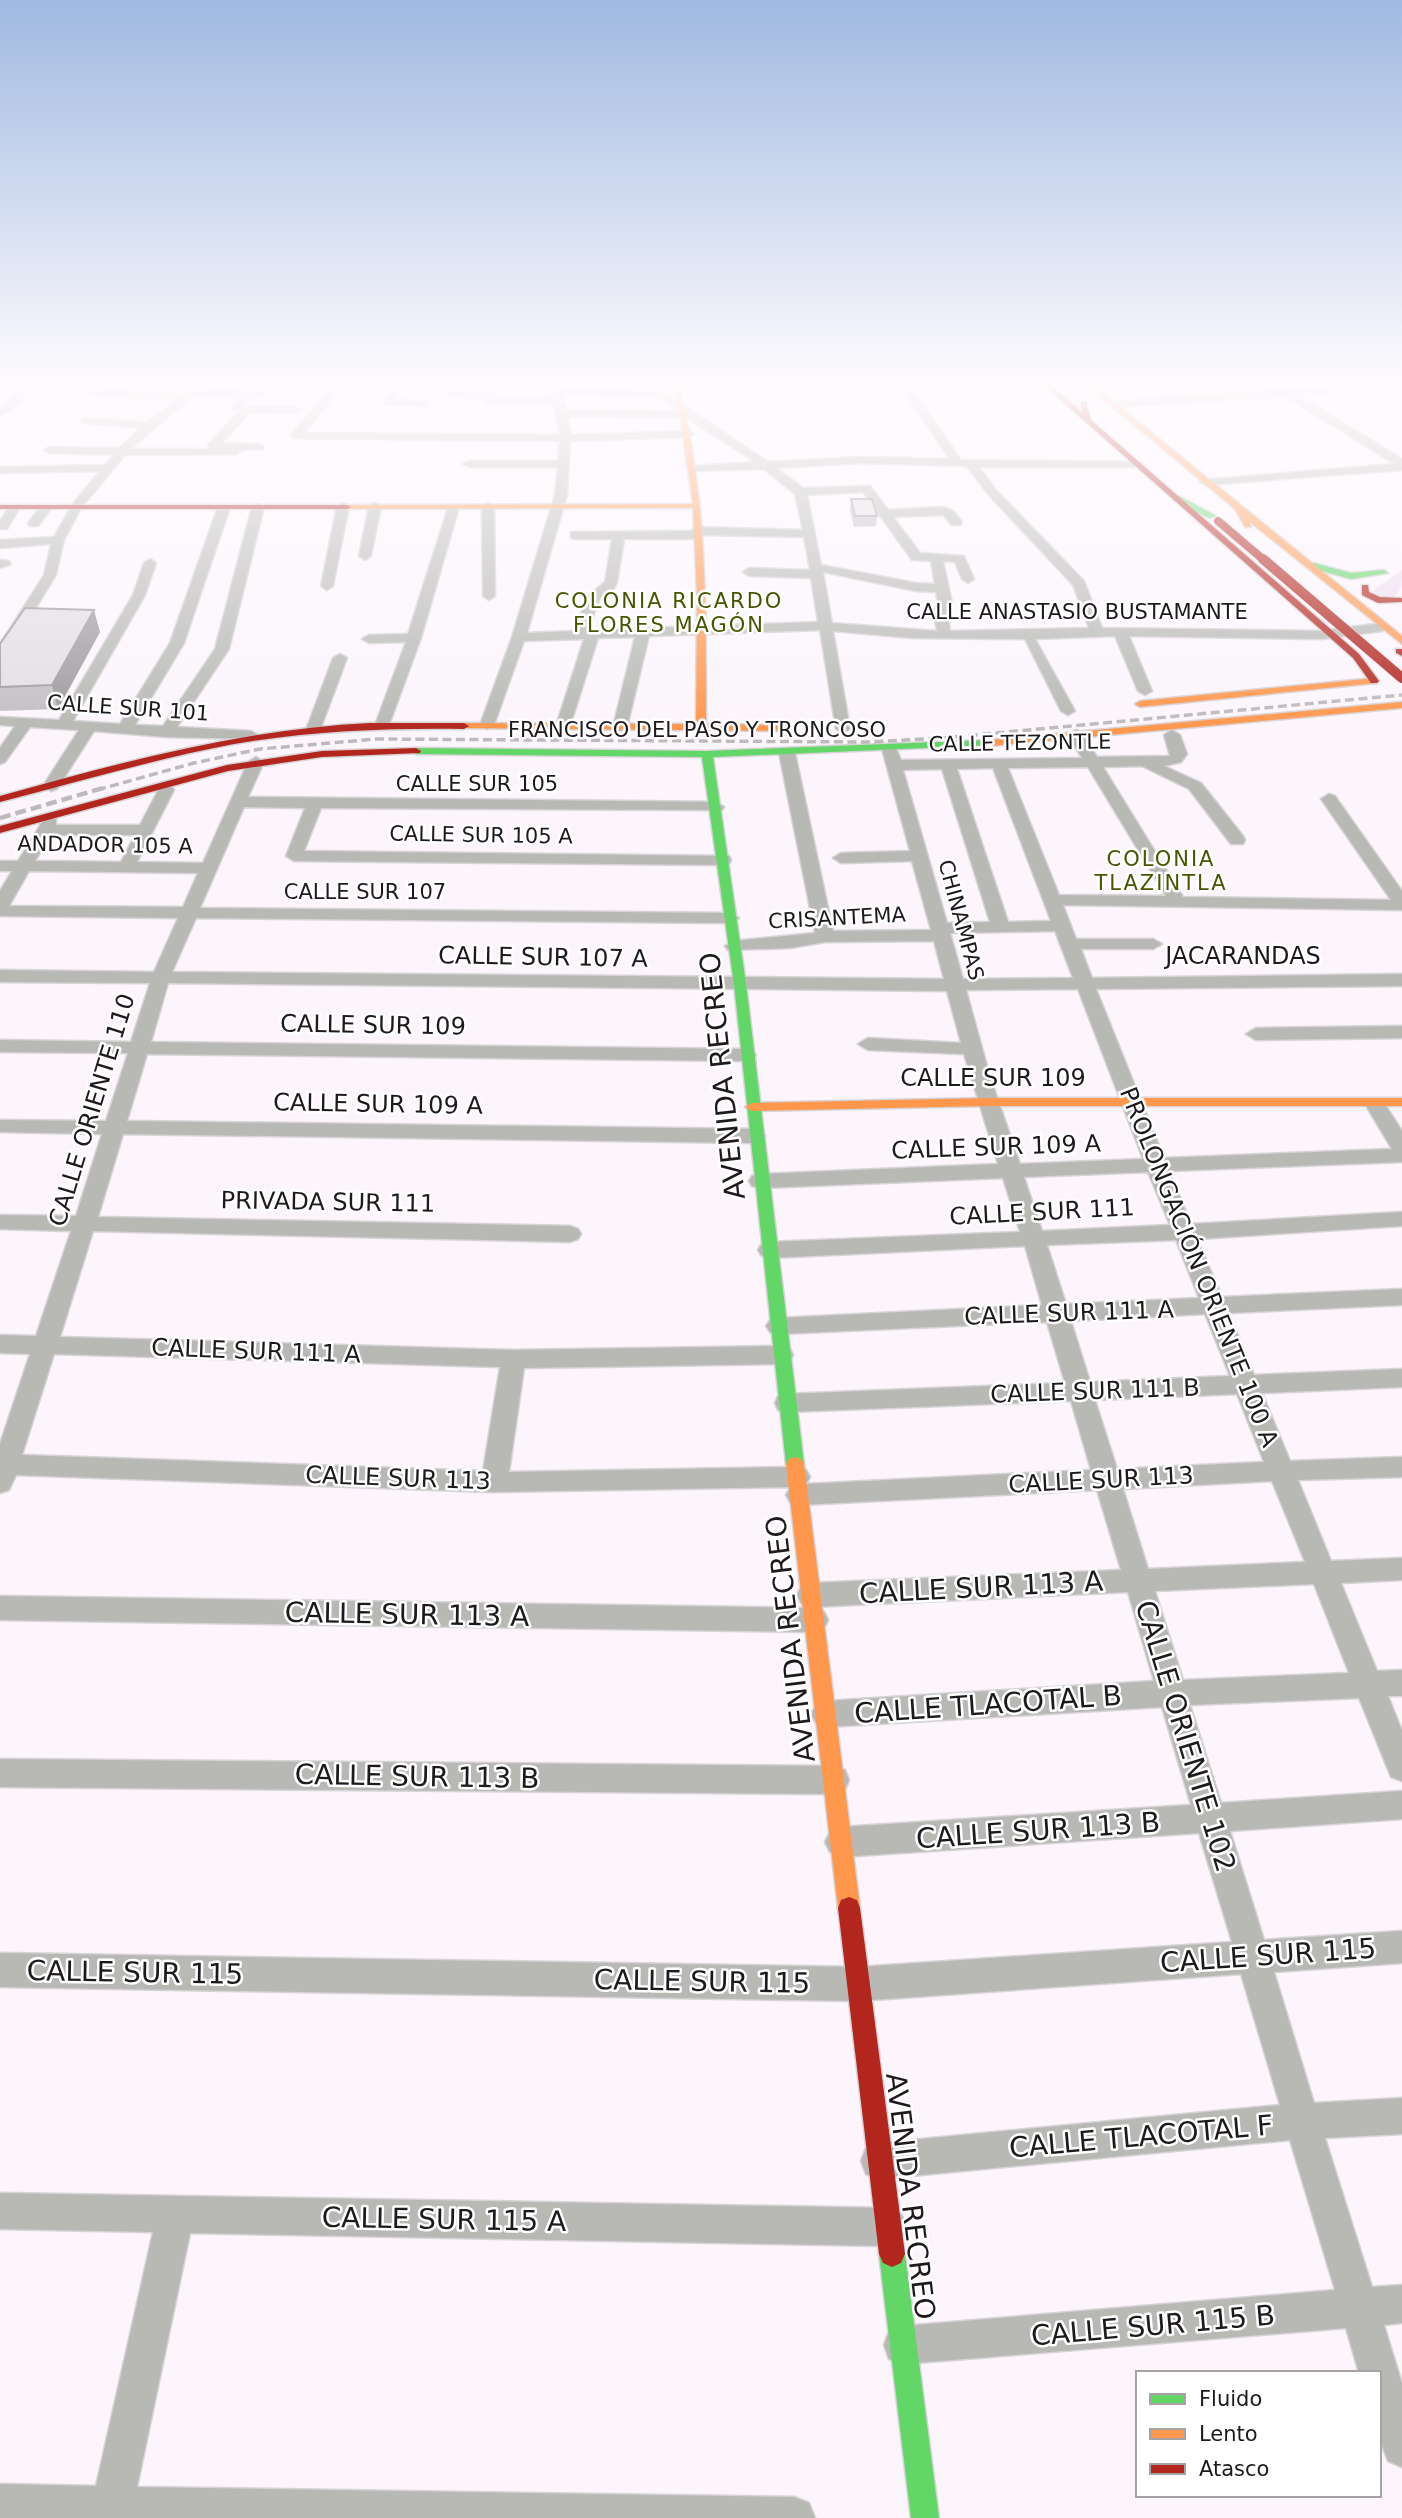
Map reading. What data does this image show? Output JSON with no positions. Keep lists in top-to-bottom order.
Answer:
{
  "streets": {
    "street": [
      "CALLE ANASTASIO BUSTAMANTE",
      "CALLE SUR 101",
      "FRANCISCO DEL PASO Y TRONCOSO",
      "CALLE TEZONTLE",
      "CALLE SUR 105",
      "CALLE SUR 105 A",
      "ANDADOR 105 A",
      "CALLE SUR 107",
      "CRISANTEMA",
      "CHINAMPAS",
      "JACARANDAS",
      "CALLE SUR 107 A",
      "CALLE SUR 109",
      "AVENIDA RECREO",
      "CALLE SUR 109 A",
      "CALLE ORIENTE 110",
      "PRIVADA SUR 111",
      "CALLE SUR 111",
      "PROLONGACIÓN ORIENTE 100 A",
      "CALLE SUR 111 A",
      "CALLE SUR 111 B",
      "CALLE SUR 113",
      "CALLE SUR 113 A",
      "CALLE TLACOTAL B",
      "CALLE ORIENTE 102",
      "CALLE SUR 113 B",
      "CALLE SUR 115",
      "CALLE TLACOTAL F",
      "CALLE SUR 115 A",
      "CALLE SUR 115 B"
    ]
  },
  "crossings": [
    ["CALLE SUR 101", "FRANCISCO DEL PASO Y TRONCOSO"],
    ["FRANCISCO DEL PASO Y TRONCOSO", "CALLE TEZONTLE"],
    ["FRANCISCO DEL PASO Y TRONCOSO", "CHINAMPAS"],
    ["FRANCISCO DEL PASO Y TRONCOSO", "AVENIDA RECREO"],
    ["FRANCISCO DEL PASO Y TRONCOSO", "CALLE ORIENTE 110"],
    ["CALLE TEZONTLE", "CHINAMPAS"],
    ["CALLE TEZONTLE", "PROLONGACIÓN ORIENTE 100 A"],
    ["CALLE SUR 105", "CALLE SUR 105 A"],
    ["CALLE SUR 105", "AVENIDA RECREO"],
    ["CALLE SUR 105", "CALLE ORIENTE 110"],
    ["CALLE SUR 105 A", "AVENIDA RECREO"],
    ["ANDADOR 105 A", "CALLE ORIENTE 110"],
    ["CALLE SUR 107", "AVENIDA RECREO"],
    ["CALLE SUR 107", "CALLE ORIENTE 110"],
    ["CRISANTEMA", "CHINAMPAS"],
    ["CRISANTEMA", "AVENIDA RECREO"],
    ["CRISANTEMA", "PROLONGACIÓN ORIENTE 100 A"],
    ["CHINAMPAS", "CALLE SUR 107 A"],
    ["CHINAMPAS", "CALLE SUR 109"],
    ["CHINAMPAS", "CALLE ORIENTE 102"],
    ["JACARANDAS", "CALLE SUR 107 A"],
    ["JACARANDAS", "PROLONGACIÓN ORIENTE 100 A"],
    ["CALLE SUR 107 A", "AVENIDA RECREO"],
    ["CALLE SUR 107 A", "CALLE ORIENTE 110"],
    ["CALLE SUR 107 A", "PROLONGACIÓN ORIENTE 100 A"],
    ["CALLE SUR 109", "AVENIDA RECREO"],
    ["CALLE SUR 109", "CALLE ORIENTE 110"],
    ["CALLE SUR 109", "PROLONGACIÓN ORIENTE 100 A"],
    ["CALLE SUR 109", "CALLE ORIENTE 102"],
    ["AVENIDA RECREO", "CALLE SUR 109 A"],
    ["AVENIDA RECREO", "CALLE SUR 111"],
    ["AVENIDA RECREO", "CALLE SUR 111 A"],
    ["AVENIDA RECREO", "CALLE SUR 111 B"],
    ["AVENIDA RECREO", "CALLE SUR 113"],
    ["AVENIDA RECREO", "CALLE SUR 113 A"],
    ["AVENIDA RECREO", "CALLE TLACOTAL B"],
    ["AVENIDA RECREO", "CALLE SUR 113 B"],
    ["AVENIDA RECREO", "CALLE SUR 115"],
    ["AVENIDA RECREO", "CALLE TLACOTAL F"],
    ["AVENIDA RECREO", "CALLE SUR 115 A"],
    ["AVENIDA RECREO", "CALLE SUR 115 B"],
    ["CALLE SUR 109 A", "CALLE ORIENTE 110"],
    ["CALLE SUR 109 A", "PROLONGACIÓN ORIENTE 100 A"],
    ["CALLE SUR 109 A", "CALLE ORIENTE 102"],
    ["CALLE ORIENTE 110", "PRIVADA SUR 111"],
    ["CALLE ORIENTE 110", "CALLE SUR 111 A"],
    ["CALLE ORIENTE 110", "CALLE SUR 113"],
    ["CALLE SUR 111", "PROLONGACIÓN ORIENTE 100 A"],
    ["CALLE SUR 111", "CALLE ORIENTE 102"],
    ["PROLONGACIÓN ORIENTE 100 A", "CALLE SUR 111 A"],
    ["PROLONGACIÓN ORIENTE 100 A", "CALLE SUR 111 B"],
    ["PROLONGACIÓN ORIENTE 100 A", "CALLE SUR 113"],
    ["PROLONGACIÓN ORIENTE 100 A", "CALLE SUR 113 A"],
    ["PROLONGACIÓN ORIENTE 100 A", "CALLE TLACOTAL B"],
    ["CALLE SUR 111 A", "CALLE ORIENTE 102"],
    ["CALLE SUR 111 B", "CALLE ORIENTE 102"],
    ["CALLE SUR 113", "CALLE ORIENTE 102"],
    ["CALLE SUR 113 A", "CALLE ORIENTE 102"],
    ["CALLE TLACOTAL B", "CALLE ORIENTE 102"],
    ["CALLE ORIENTE 102", "CALLE SUR 113 B"],
    ["CALLE ORIENTE 102", "CALLE SUR 115"],
    ["CALLE ORIENTE 102", "CALLE TLACOTAL F"],
    ["CALLE ORIENTE 102", "CALLE SUR 115 B"]
  ],
  "districts": ["COLONIA RICARDO FLORES MAGÓN", "COLONIA TLAZINTLA"],
  "legend": ["Fluido", "Lento", "Atasco"]
}
